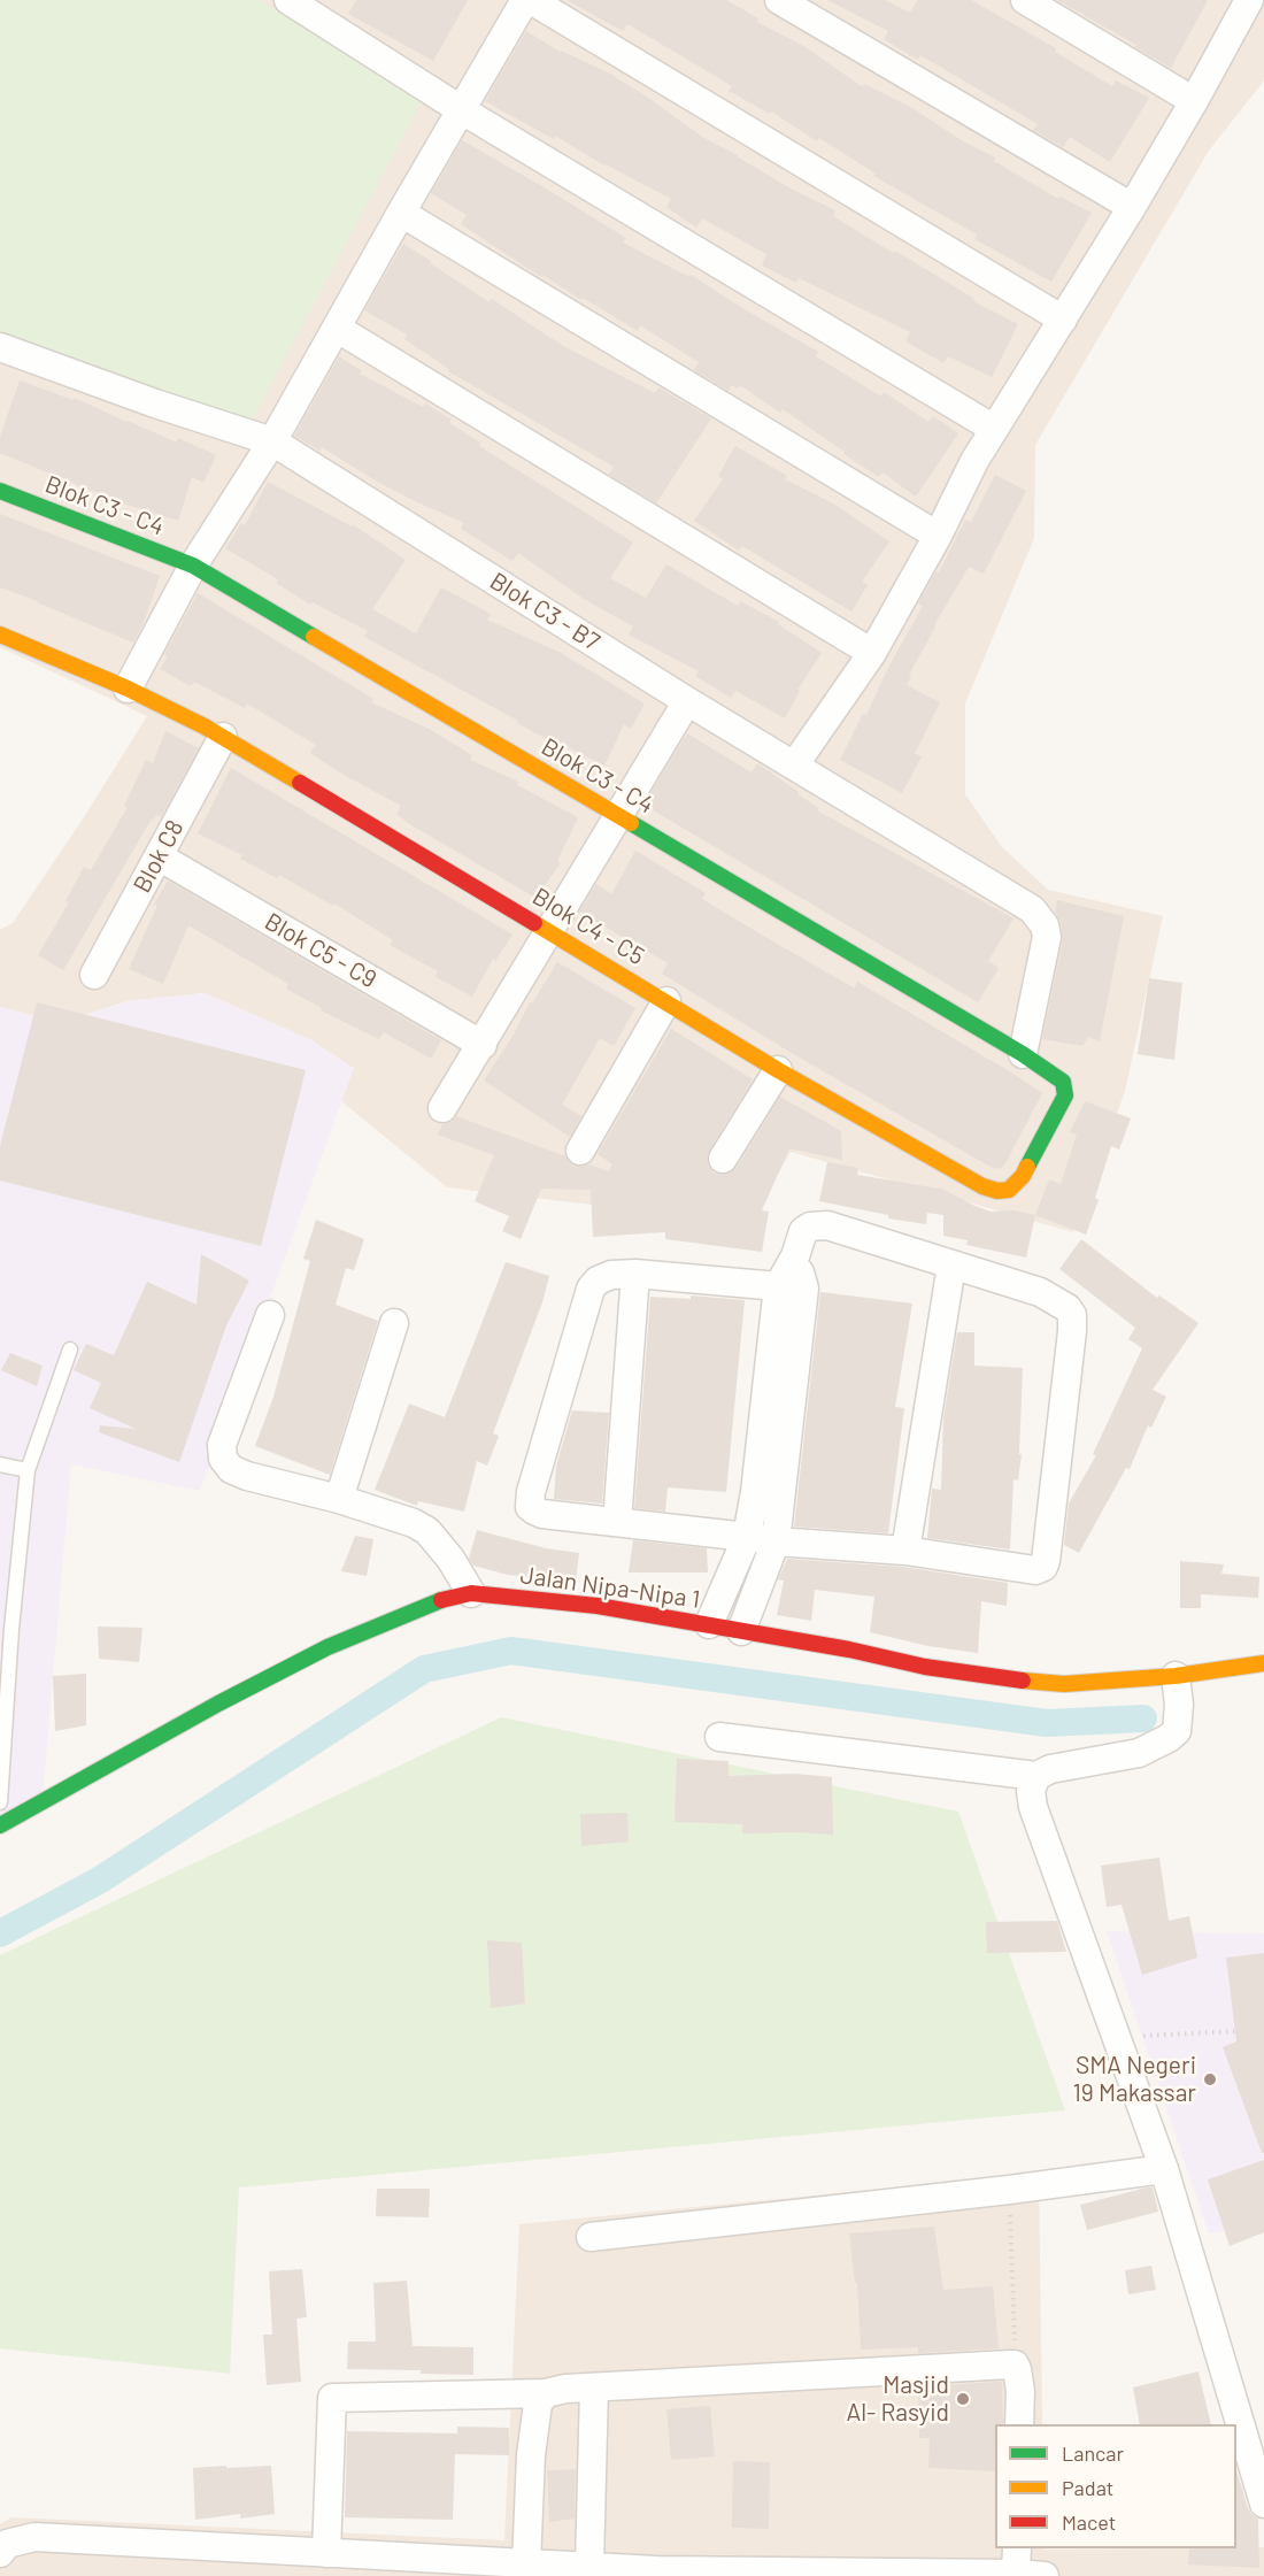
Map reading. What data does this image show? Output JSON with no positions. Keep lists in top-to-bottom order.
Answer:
{
  "streets": {
    "street": [
      "Blok C3 - C4",
      "Blok C3 - B7",
      "Blok C8",
      "Blok C4 - C5",
      "Blok C5 - C9",
      "Jalan Nipa-Nipa 1"
    ]
  },
  "crossings": [
    ["Blok C3 - C4", "Blok C3 - B7"],
    ["Blok C3 - C4", "Blok C4 - C5"],
    ["Blok C8", "Blok C4 - C5"],
    ["Blok C8", "Blok C5 - C9"]
  ],
  "places": ["SMA Negeri 19 Makassar", "Masjid Al- Rasyid"],
  "legend": ["Lancar", "Padat", "Macet"]
}
